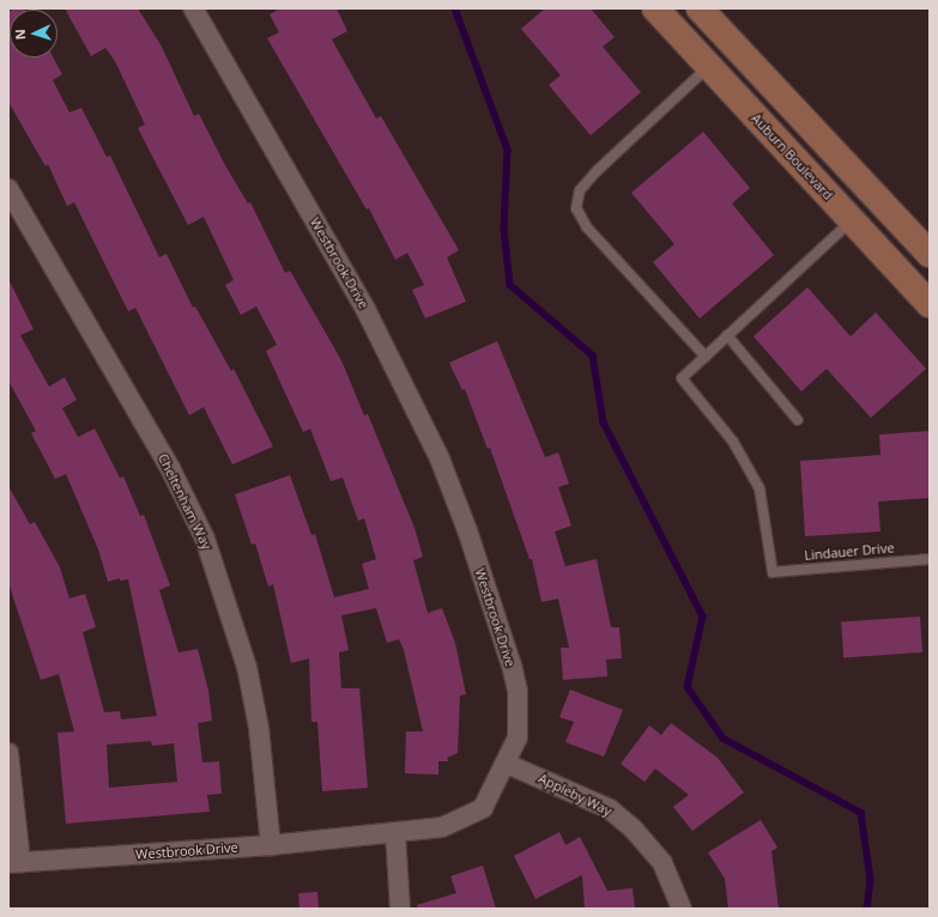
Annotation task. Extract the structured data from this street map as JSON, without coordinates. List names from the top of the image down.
{
  "streets": {
    "main road": ["Auburn Boulevard"],
    "street": ["Westbrook Drive", "Cheltenham Way", "Appleby Way"],
    "lane": ["Lindauer Drive"]
  },
  "crossings": [
    ["Westbrook Drive", "Cheltenham Way"],
    ["Westbrook Drive", "Appleby Way"]
  ],
  "north": "left"
}
